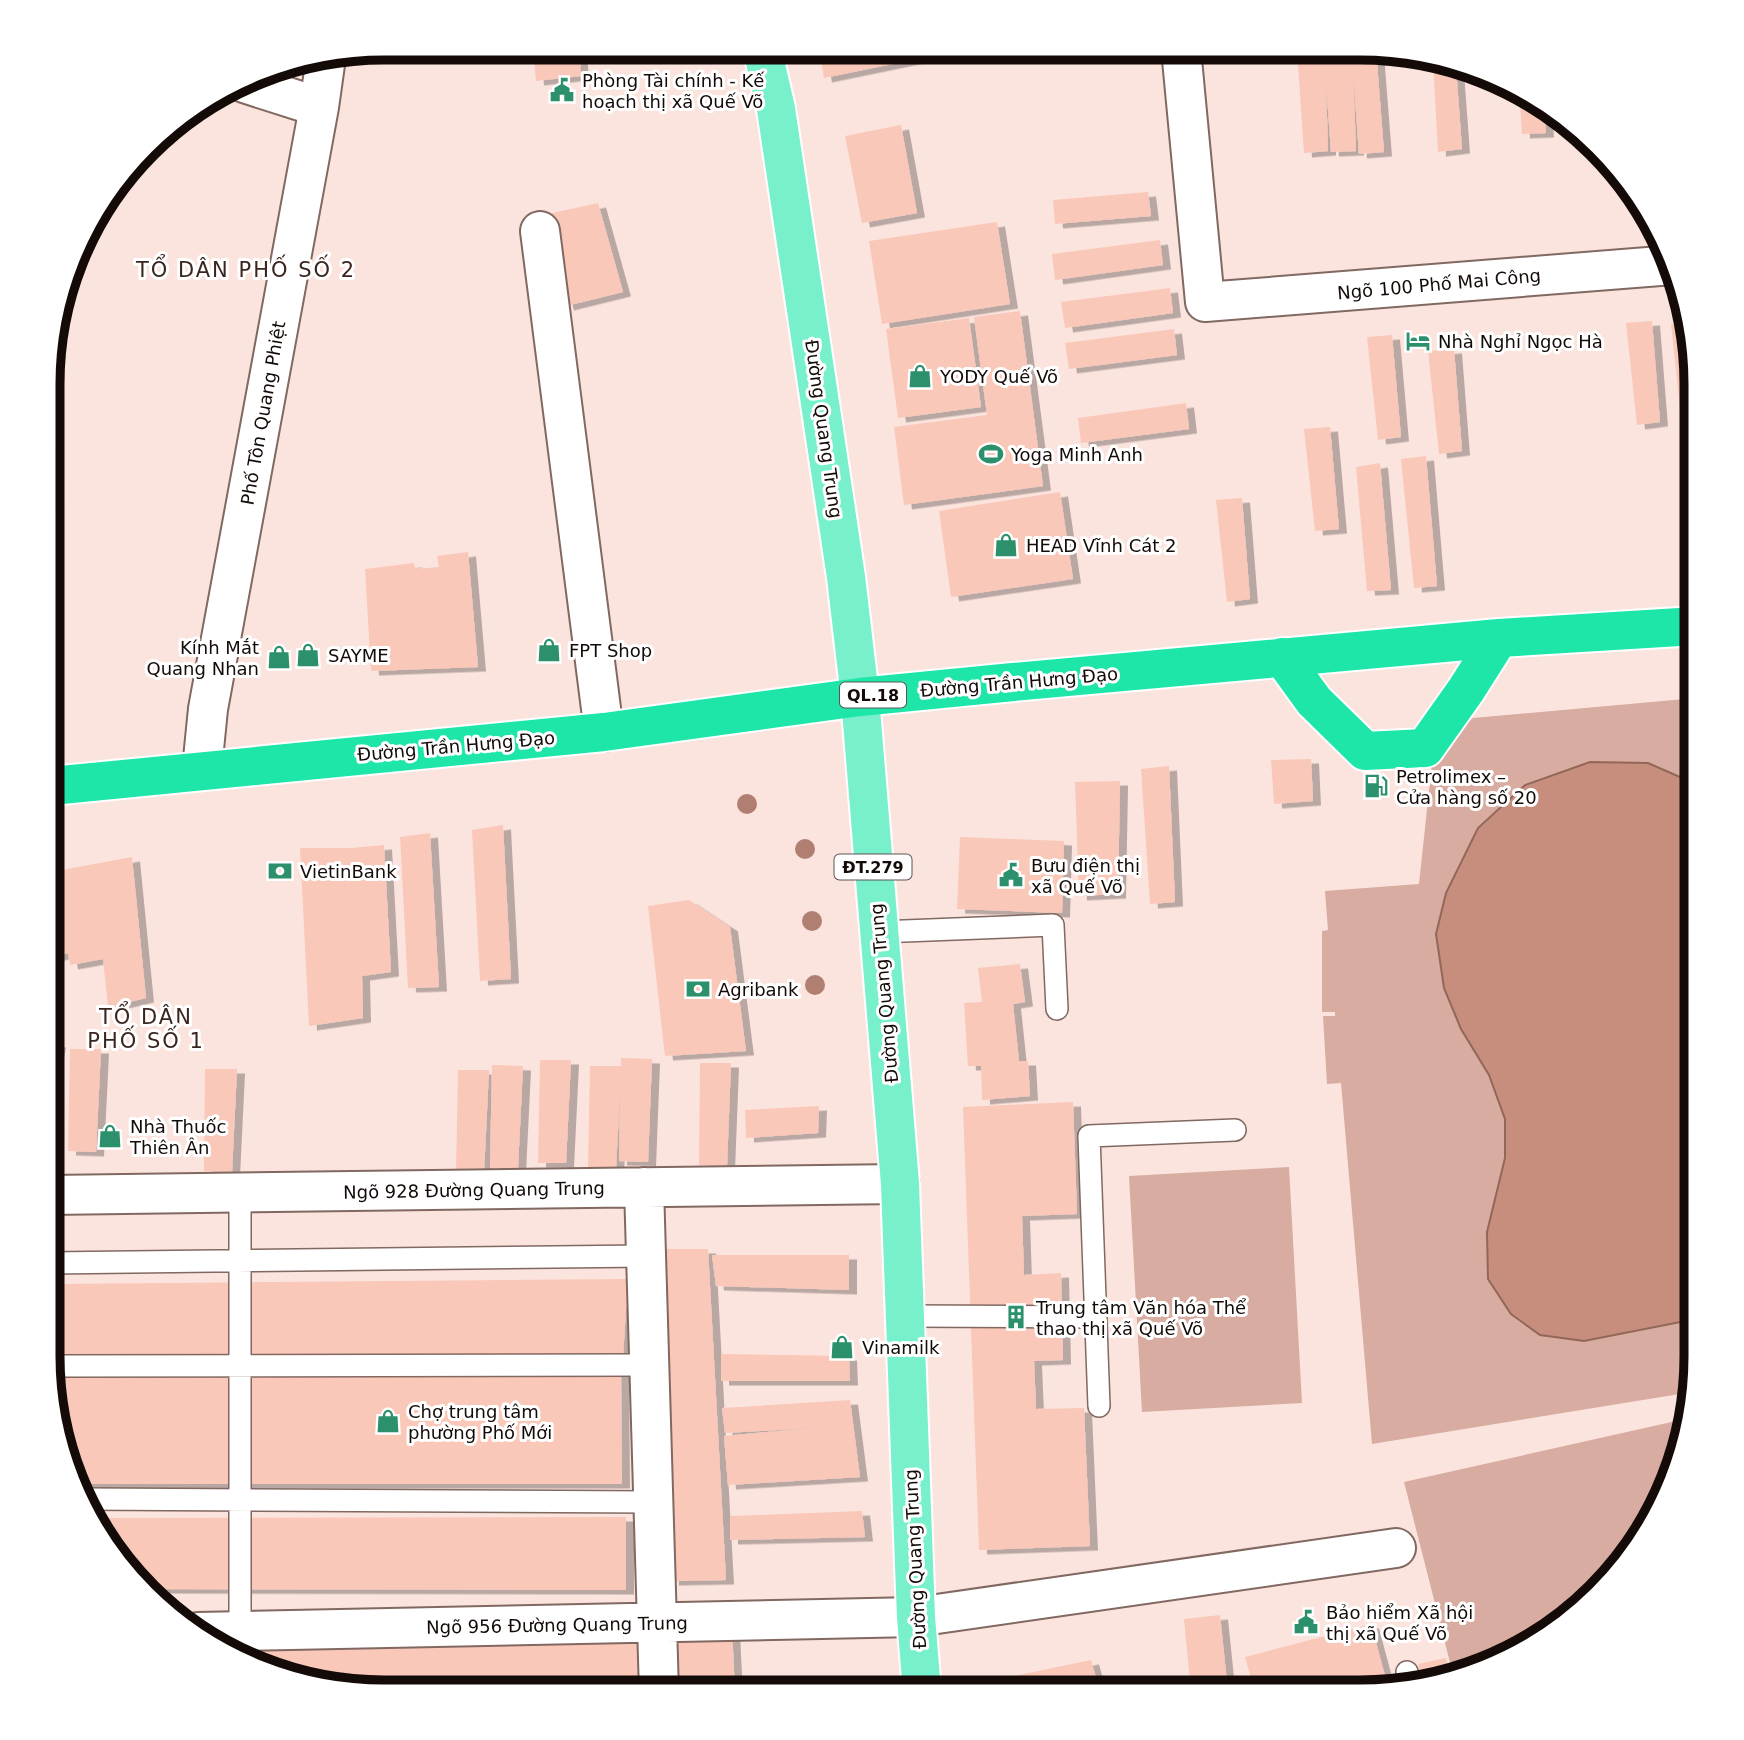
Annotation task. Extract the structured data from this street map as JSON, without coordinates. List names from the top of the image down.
{
  "streets": {
    "highway": ["Đường Trần Hưng Đạo", "QL.18"],
    "main road": ["Đường Quang Trung", "ĐT.279"],
    "street": [
      "Ngõ 100 Phố Mai Công",
      "Phố Tôn Quang Phiệt",
      "Ngõ 928 Đường Quang Trung",
      "Ngõ 956 Đường Quang Trung"
    ]
  },
  "crossings": [
    ["Phố Tôn Quang Phiệt", "Đường Trần Hưng Đạo"],
    ["Đường Quang Trung", "Đường Trần Hưng Đạo"],
    ["Đường Quang Trung", "Ngõ 928 Đường Quang Trung"],
    ["Đường Quang Trung", "Ngõ 956 Đường Quang Trung"]
  ],
  "districts": ["TỔ DÂN PHỐ SỐ 2", "TỔ DÂN PHỐ SỐ 1"],
  "places": {
    "public building": ["Phòng Tài chính - Kế hoạch thị xã Quế Võ", "Bưu điện thị xã Quế Võ", "Bảo hiểm Xã hội thị xã Quế Võ"],
    "hotel": ["Nhà Nghỉ Ngọc Hà"],
    "shop": [
      "YODY Quế Võ",
      "HEAD Vĩnh Cát 2",
      "FPT Shop",
      "SAYME",
      "Kính Mắt Quang Nhan",
      "Nhà Thuốc Thiên Ân",
      "Vinamilk",
      "Chợ trung tâm phường Phố Mới"
    ],
    "sports": ["Yoga Minh Anh"],
    "fuel station": ["Petrolimex – Cửa hàng số 20"],
    "bank": ["VietinBank", "Agribank"],
    "building": ["Trung tâm Văn hóa Thể thao thị xã Quế Võ"]
  }
}
